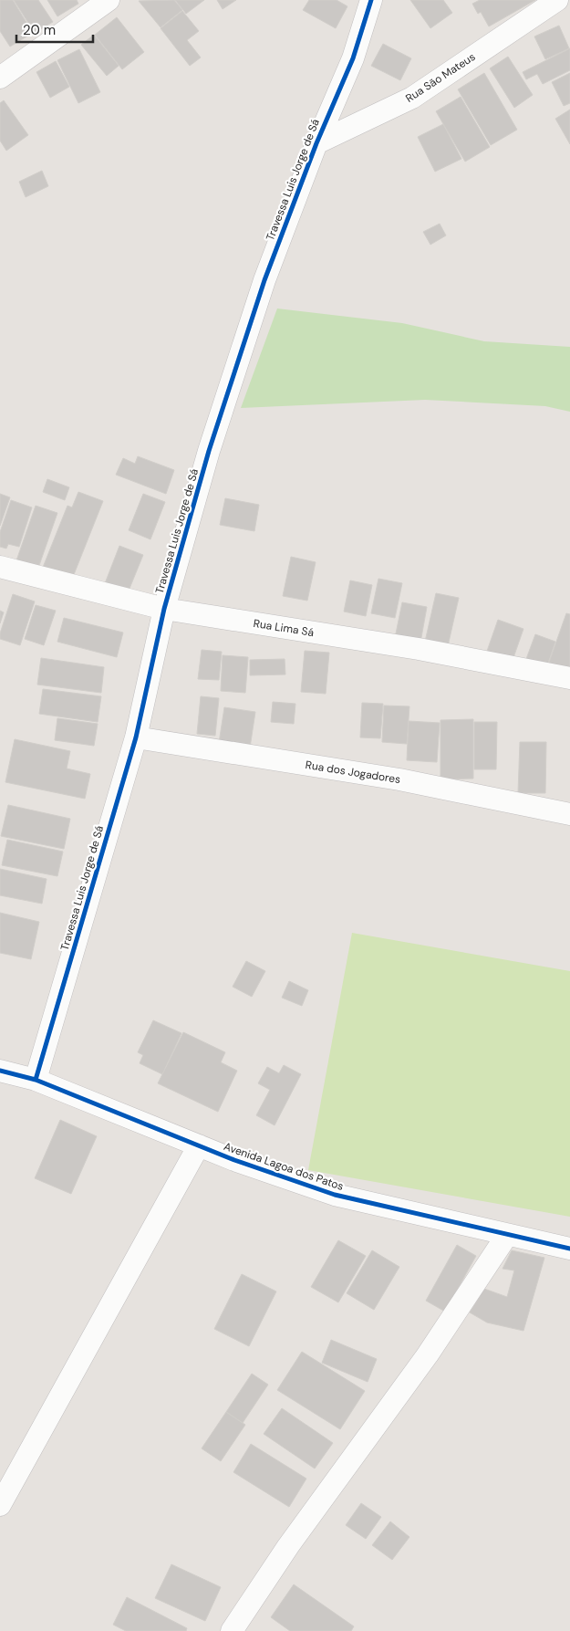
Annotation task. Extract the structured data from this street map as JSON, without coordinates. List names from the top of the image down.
{
  "streets": {
    "street": [
      "Rua São Mateus",
      "Travessa Luis Jorge de Sá",
      "Rua Lima Sá",
      "Rua dos Jogadores",
      "Avenida Lagoa dos Patos"
    ]
  },
  "crossings": [
    ["Rua São Mateus", "Travessa Luis Jorge de Sá"],
    ["Travessa Luis Jorge de Sá", "Rua Lima Sá"],
    ["Travessa Luis Jorge de Sá", "Rua dos Jogadores"],
    ["Travessa Luis Jorge de Sá", "Avenida Lagoa dos Patos"]
  ],
  "scale_bar": "20 m"
}
